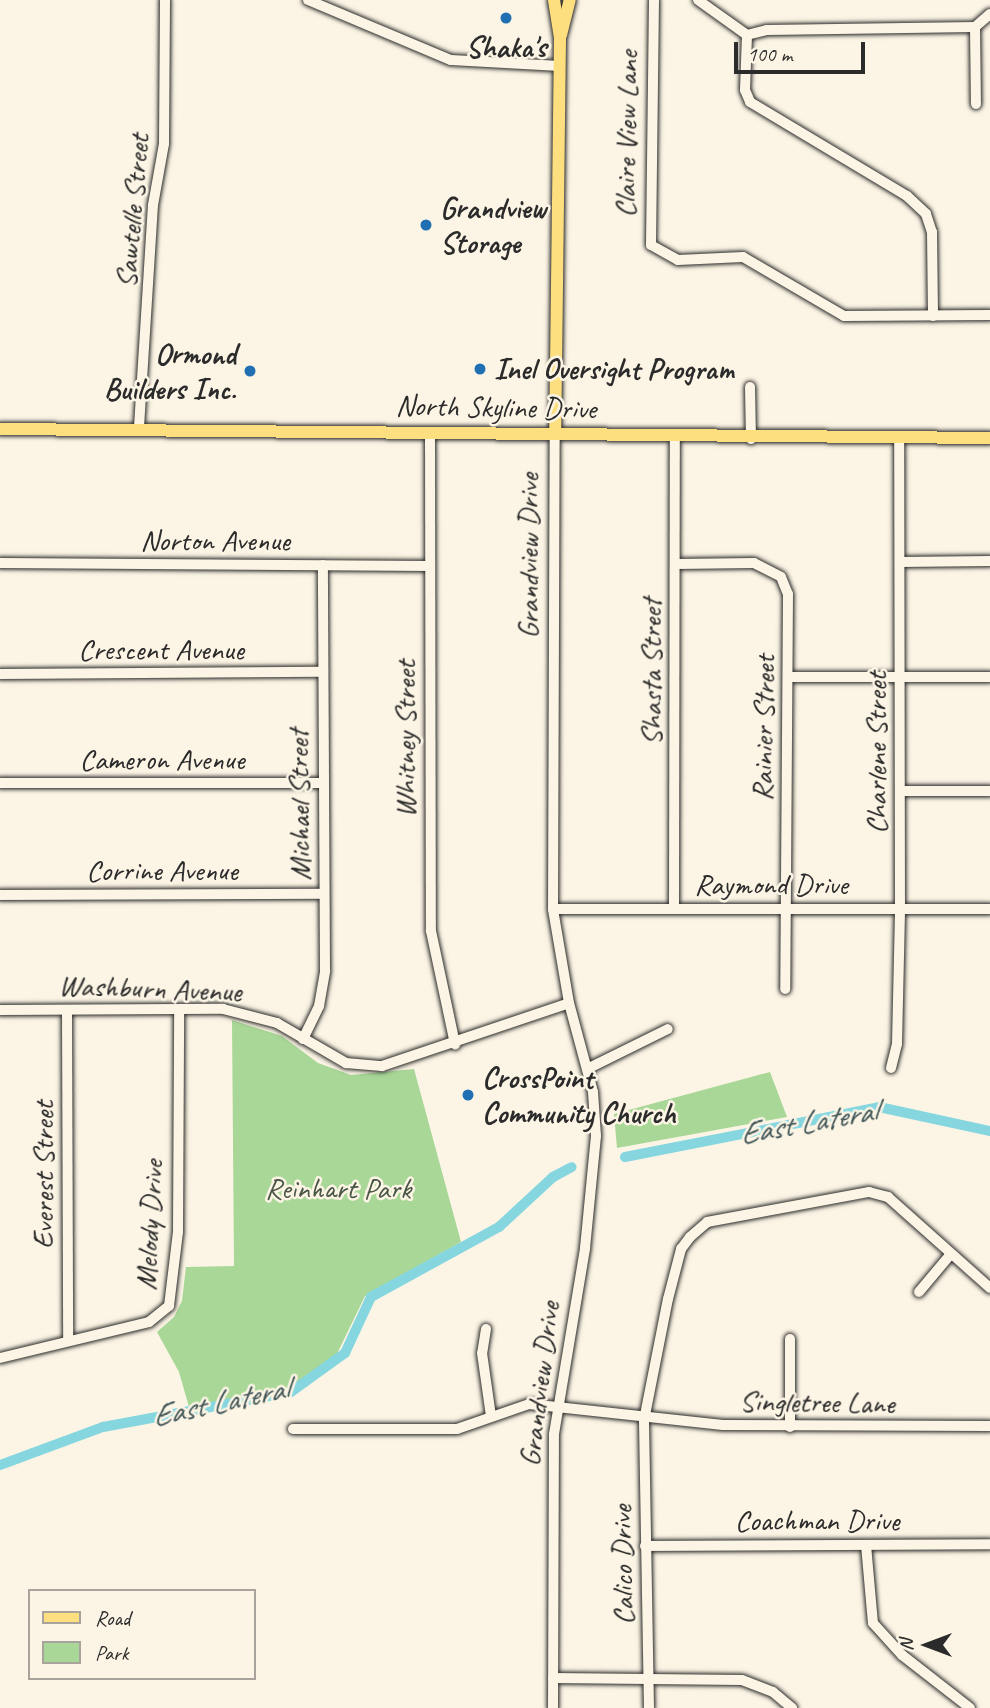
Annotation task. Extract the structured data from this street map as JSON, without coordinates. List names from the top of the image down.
{
  "streets": {
    "main road": ["North Skyline Drive", "Grandview Drive"],
    "street": [
      "Claire View Lane",
      "Sawtelle Street",
      "Norton Avenue",
      "Crescent Avenue",
      "Shasta Street",
      "Rainier Street",
      "Whitney Street",
      "Charlene Street",
      "Cameron Avenue",
      "Michael Street",
      "Corrine Avenue",
      "Raymond Drive",
      "Washburn Avenue",
      "Everest Street",
      "Melody Drive",
      "Singletree Lane",
      "Coachman Drive",
      "Calico Drive"
    ]
  },
  "crossings": [
    ["Sawtelle Street", "North Skyline Drive"],
    ["North Skyline Drive", "Grandview Drive"],
    ["North Skyline Drive", "Shasta Street"],
    ["North Skyline Drive", "Whitney Street"],
    ["North Skyline Drive", "Charlene Street"],
    ["Norton Avenue", "Whitney Street"],
    ["Norton Avenue", "Michael Street"],
    ["Grandview Drive", "Raymond Drive"],
    ["Grandview Drive", "Washburn Avenue"],
    ["Grandview Drive", "Singletree Lane"],
    ["Crescent Avenue", "Michael Street"],
    ["Shasta Street", "Rainier Street"],
    ["Shasta Street", "Raymond Drive"],
    ["Rainier Street", "Raymond Drive"],
    ["Whitney Street", "Washburn Avenue"],
    ["Charlene Street", "Raymond Drive"],
    ["Cameron Avenue", "Michael Street"],
    ["Michael Street", "Corrine Avenue"],
    ["Michael Street", "Washburn Avenue"],
    ["Washburn Avenue", "Everest Street"],
    ["Washburn Avenue", "Melody Drive"],
    ["Everest Street", "Melody Drive"],
    ["Singletree Lane", "Calico Drive"],
    ["Coachman Drive", "Calico Drive"]
  ],
  "water": ["East Lateral"],
  "parks": ["Reinhart Park"],
  "places": [
    "Shaka's",
    "Grandview Storage",
    "Inel Oversight Program",
    "Ormond Builders Inc.",
    "CrossPoint Community Church"
  ],
  "legend": ["Road", "Park"],
  "scale_bar": "100 m",
  "north": "left"
}
